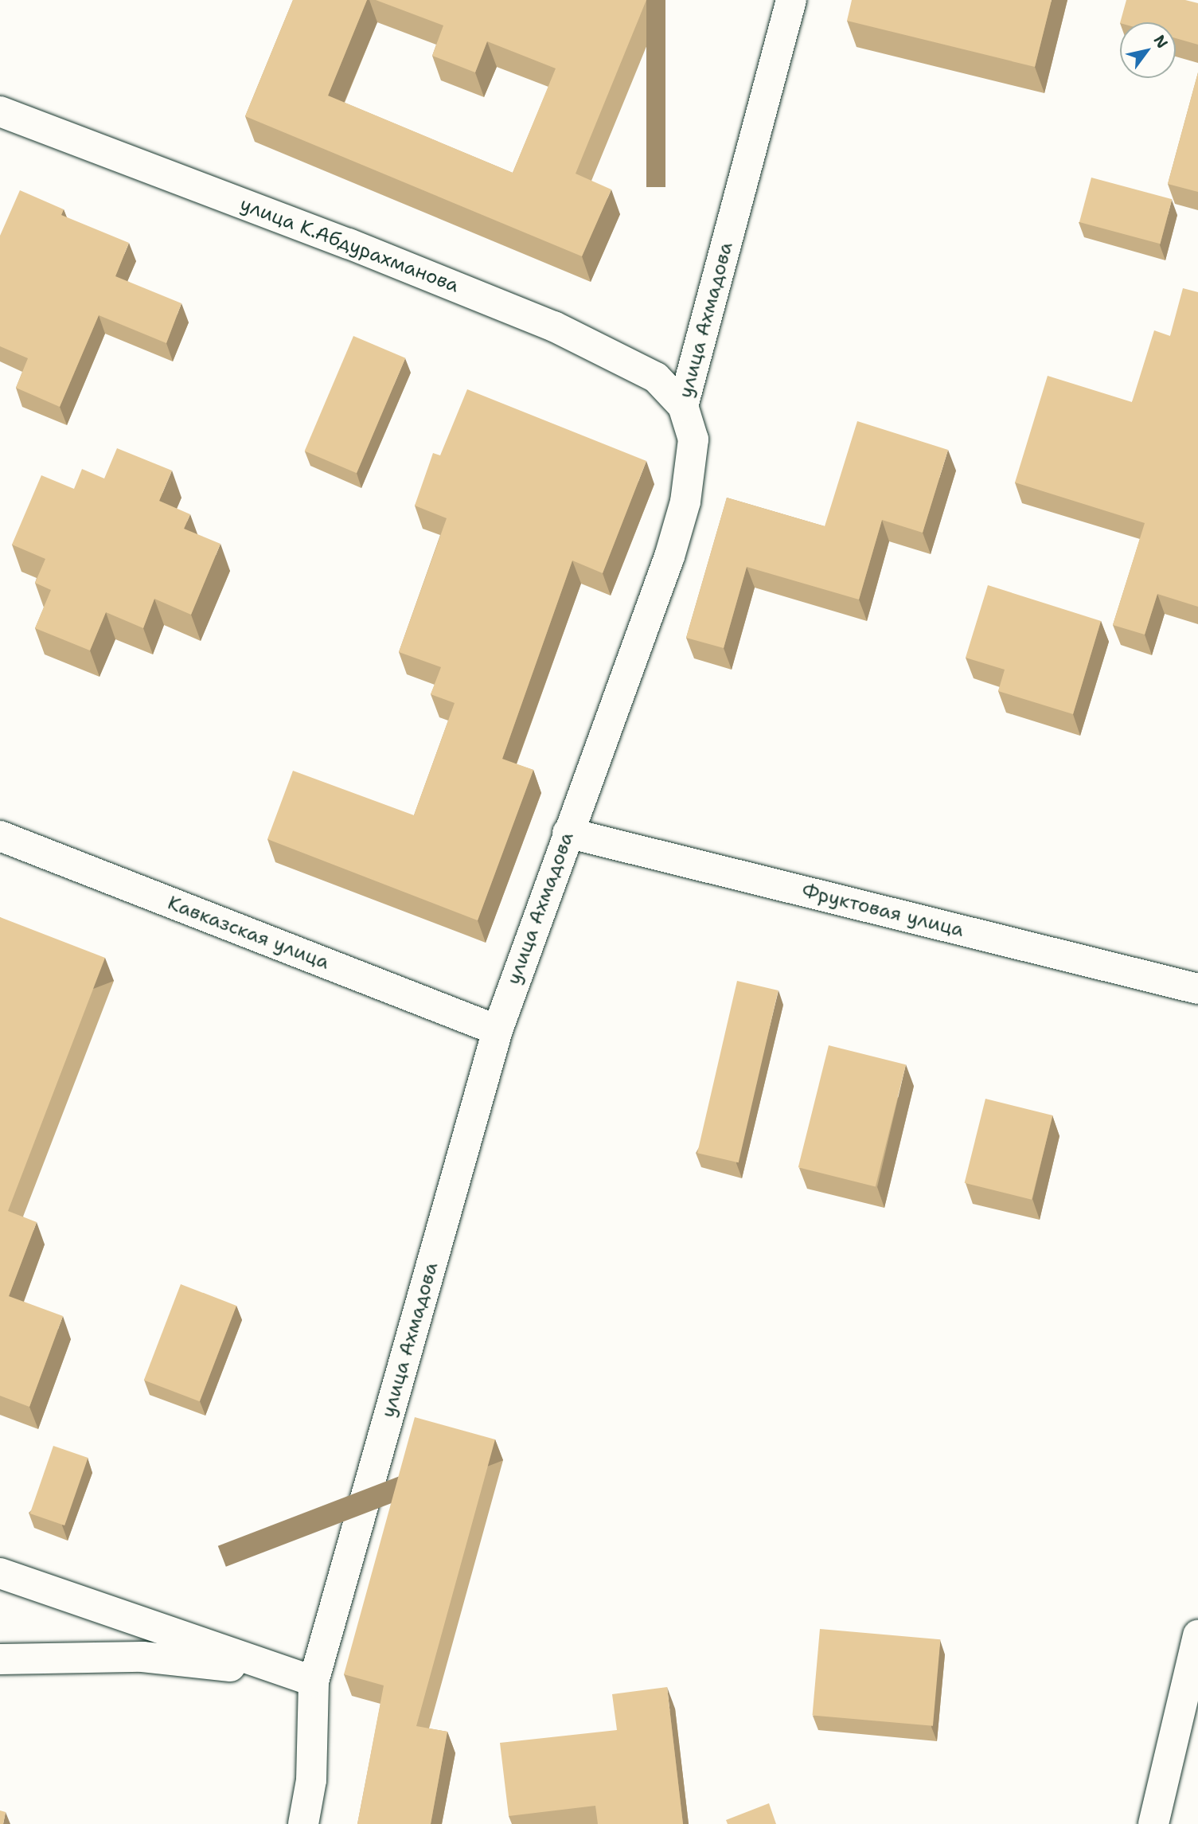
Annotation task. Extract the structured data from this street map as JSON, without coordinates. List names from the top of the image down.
{
  "streets": {
    "street": [
      "улица К.Абдурахманова",
      "улица Ахмадова",
      "Фруктовая улица",
      "Кавказская улица"
    ]
  },
  "crossings": [
    ["улица К.Абдурахманова", "улица Ахмадова"],
    ["улица Ахмадова", "Фруктовая улица"],
    ["улица Ахмадова", "Кавказская улица"]
  ],
  "north": "top right"
}
